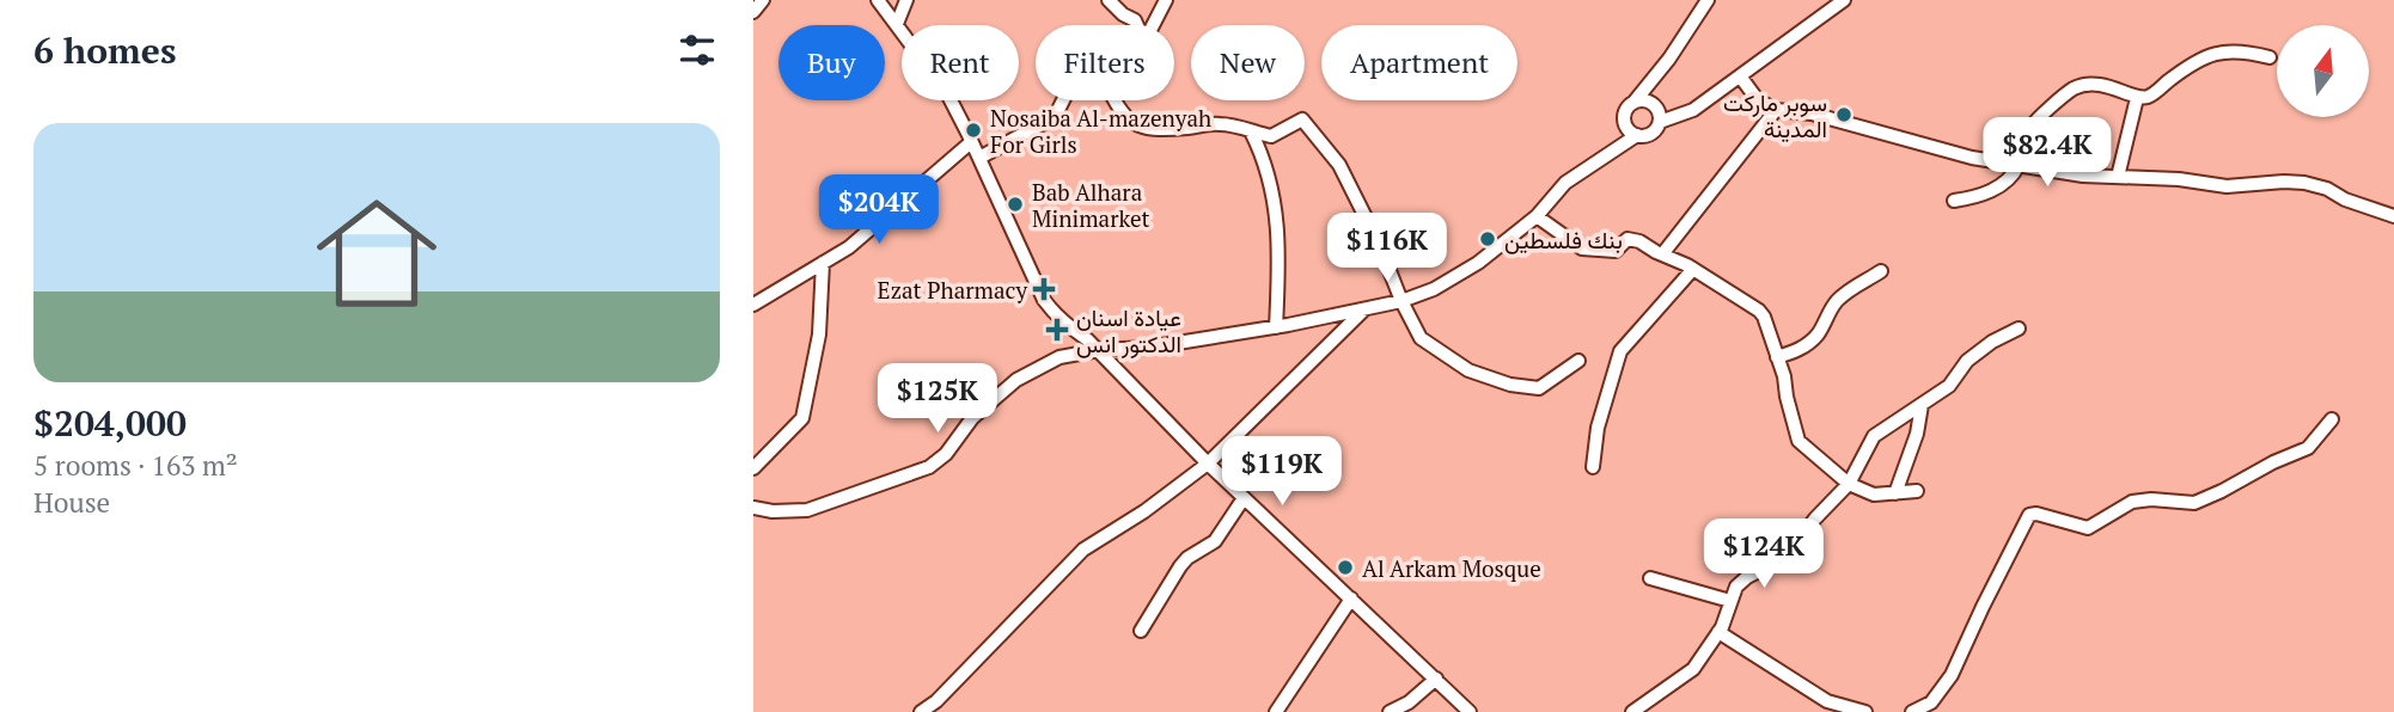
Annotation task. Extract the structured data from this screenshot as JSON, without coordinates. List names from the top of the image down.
{
  "places": {
    "other": [
      "سوبر ماركت المدينة",
      "Nosaiba Al-mazenyah For Girls",
      "Bab Alhara Minimarket",
      "بنك فلسطين",
      "Al Arkam Mosque"
    ],
    "health": ["Ezat Pharmacy", "عيادة اسنان الدكتور انس"]
  },
  "north": "top",
  "page": {
    "heading": "6 homes",
    "chip": [
      "Buy",
      "Rent",
      "Filters",
      "New",
      "Apartment"
    ],
    "list": [
      {
        "name": "$204,000",
        "note": "5 rooms · 163 m² · House"
      }
    ],
    "price": [
      "$82.4K",
      "$204K",
      "$116K",
      "$125K",
      "$119K",
      "$124K"
    ]
  }
}
